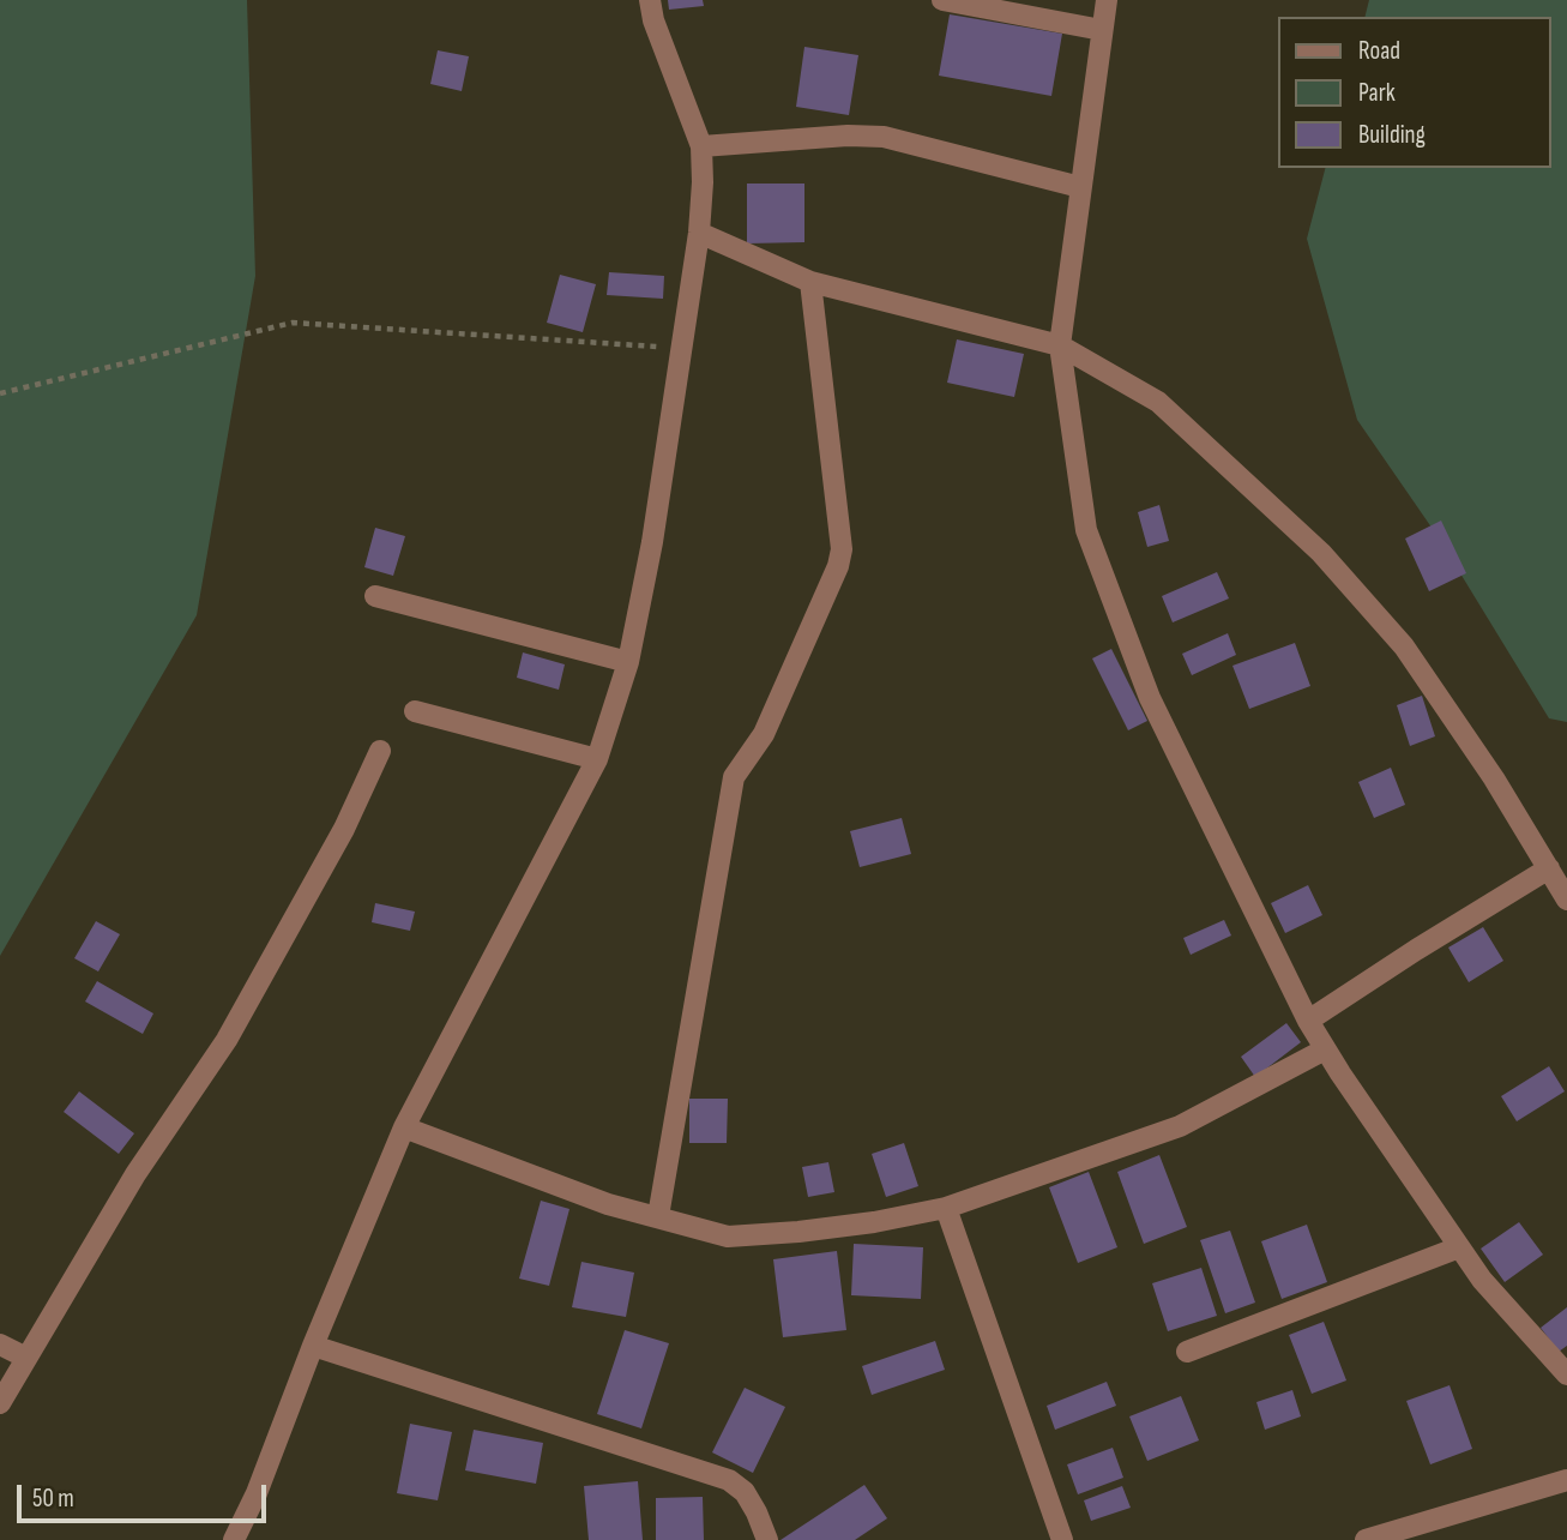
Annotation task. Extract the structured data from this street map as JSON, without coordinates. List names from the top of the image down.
{
  "legend": ["Road", "Park", "Building"],
  "scale_bar": "50 m"
}
